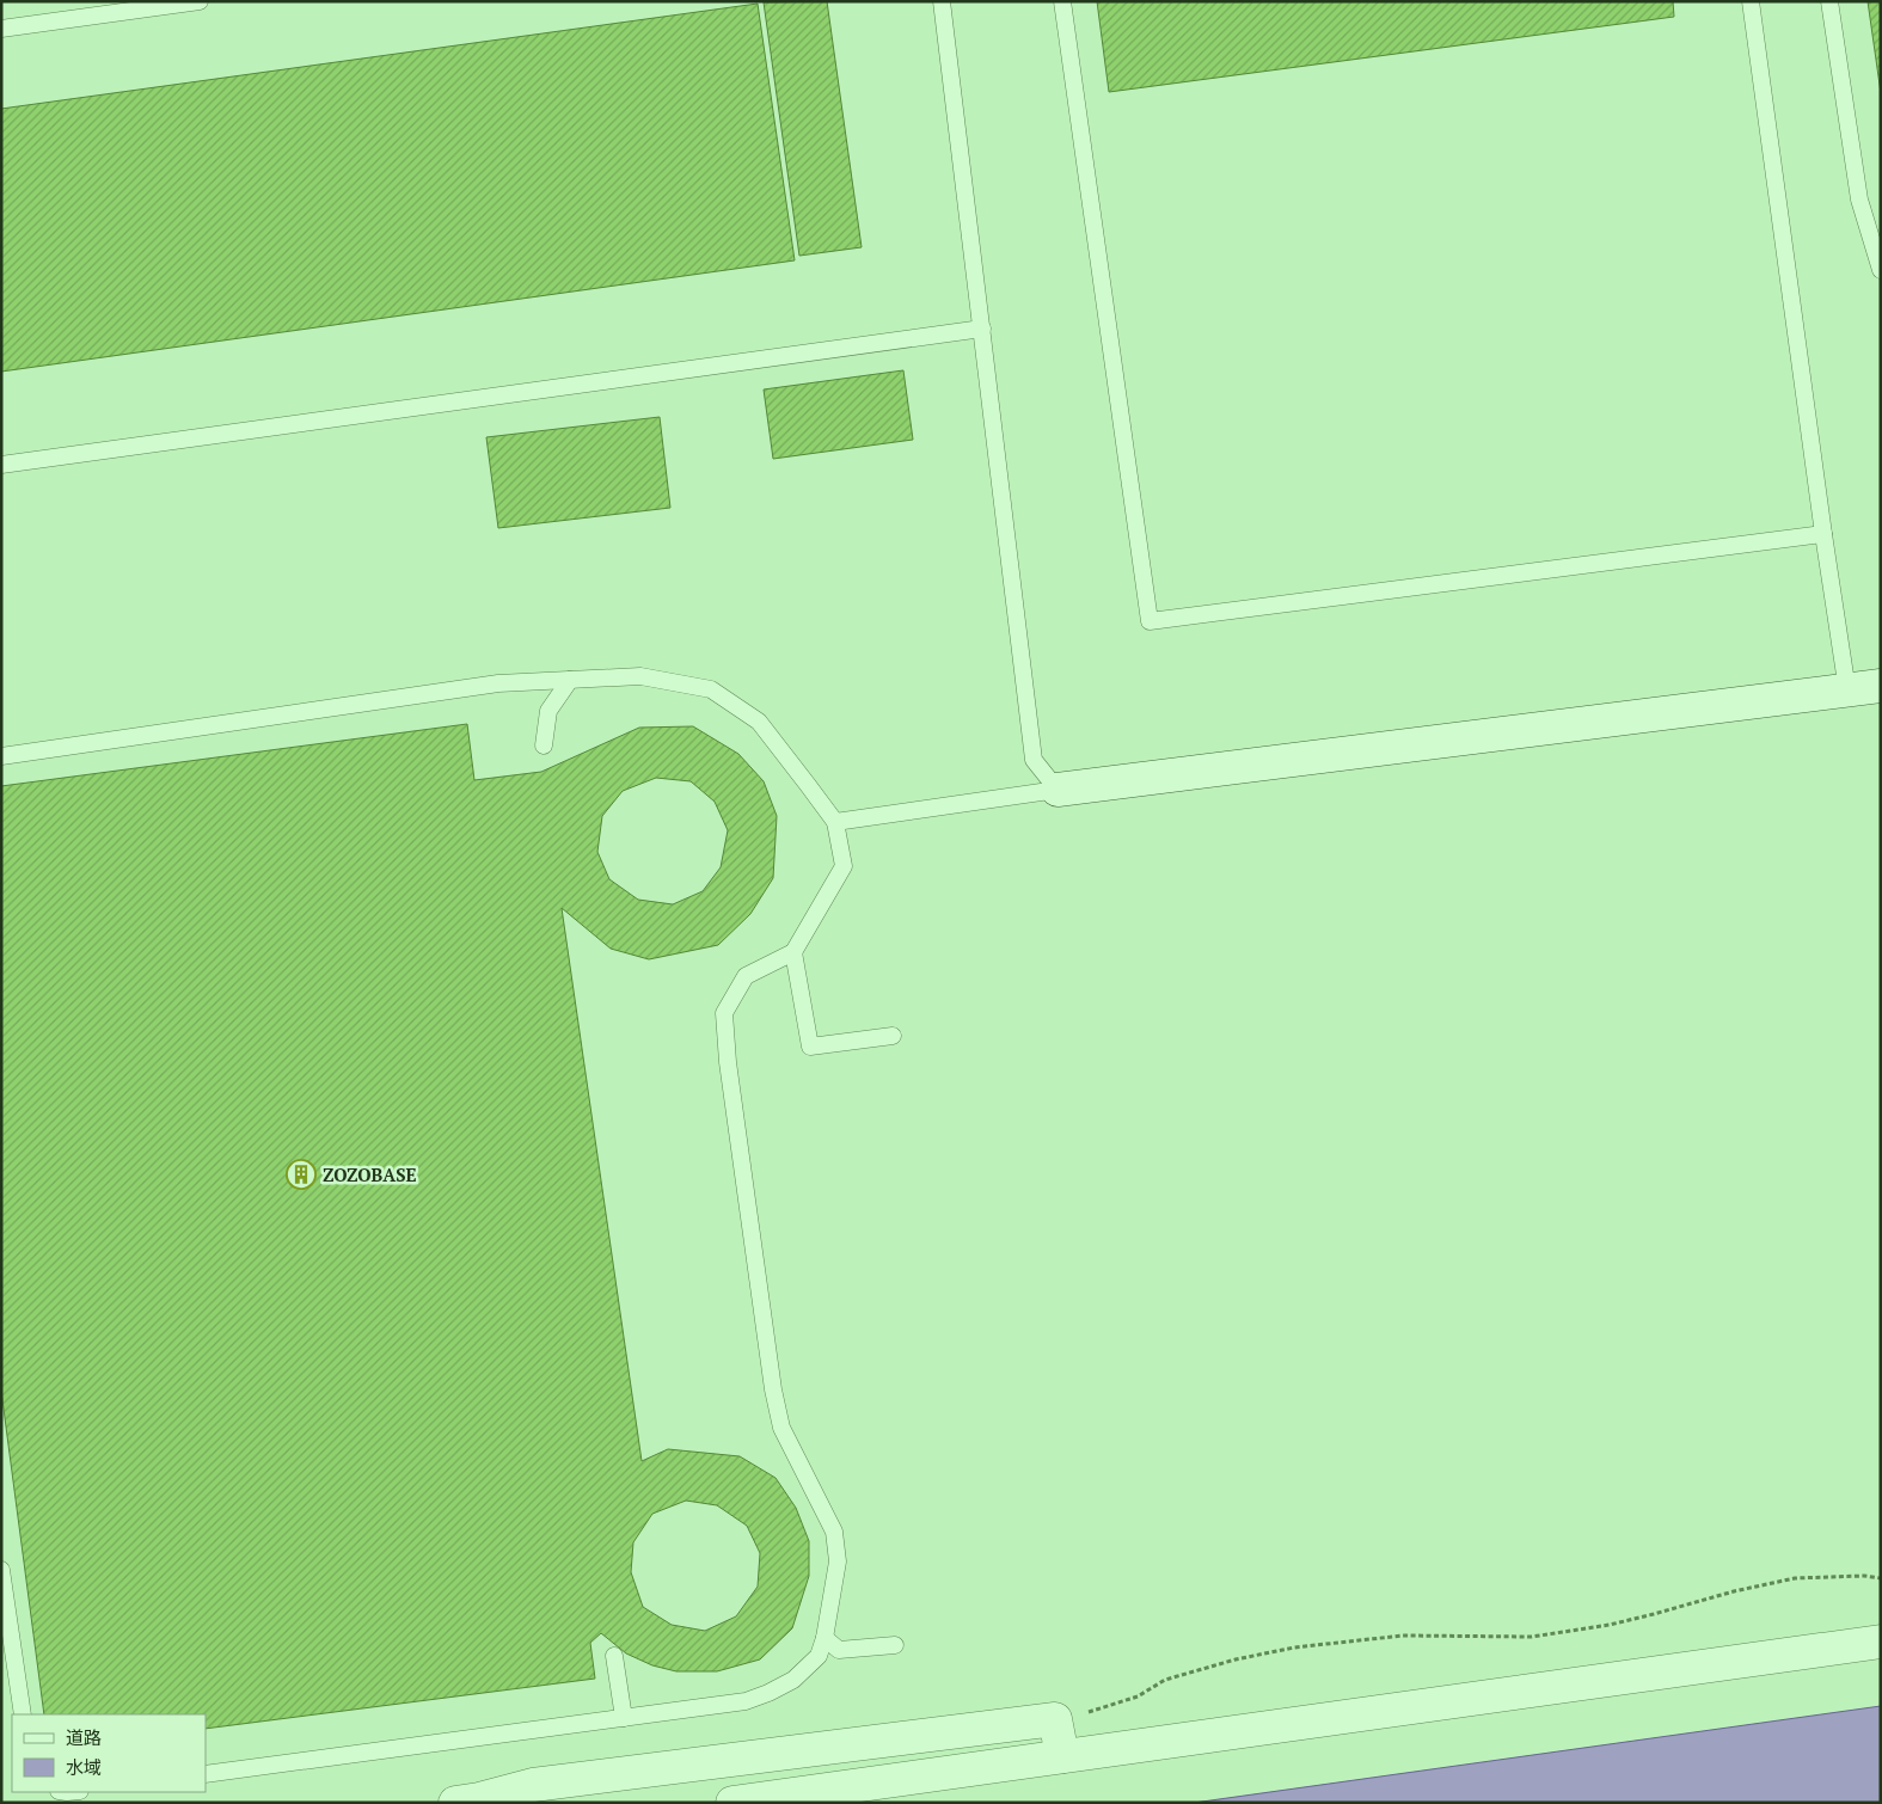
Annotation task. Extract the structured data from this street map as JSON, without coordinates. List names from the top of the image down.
{
  "places": {
    "building": ["ZOZOBASE"]
  },
  "legend": ["道路", "水域"]
}
